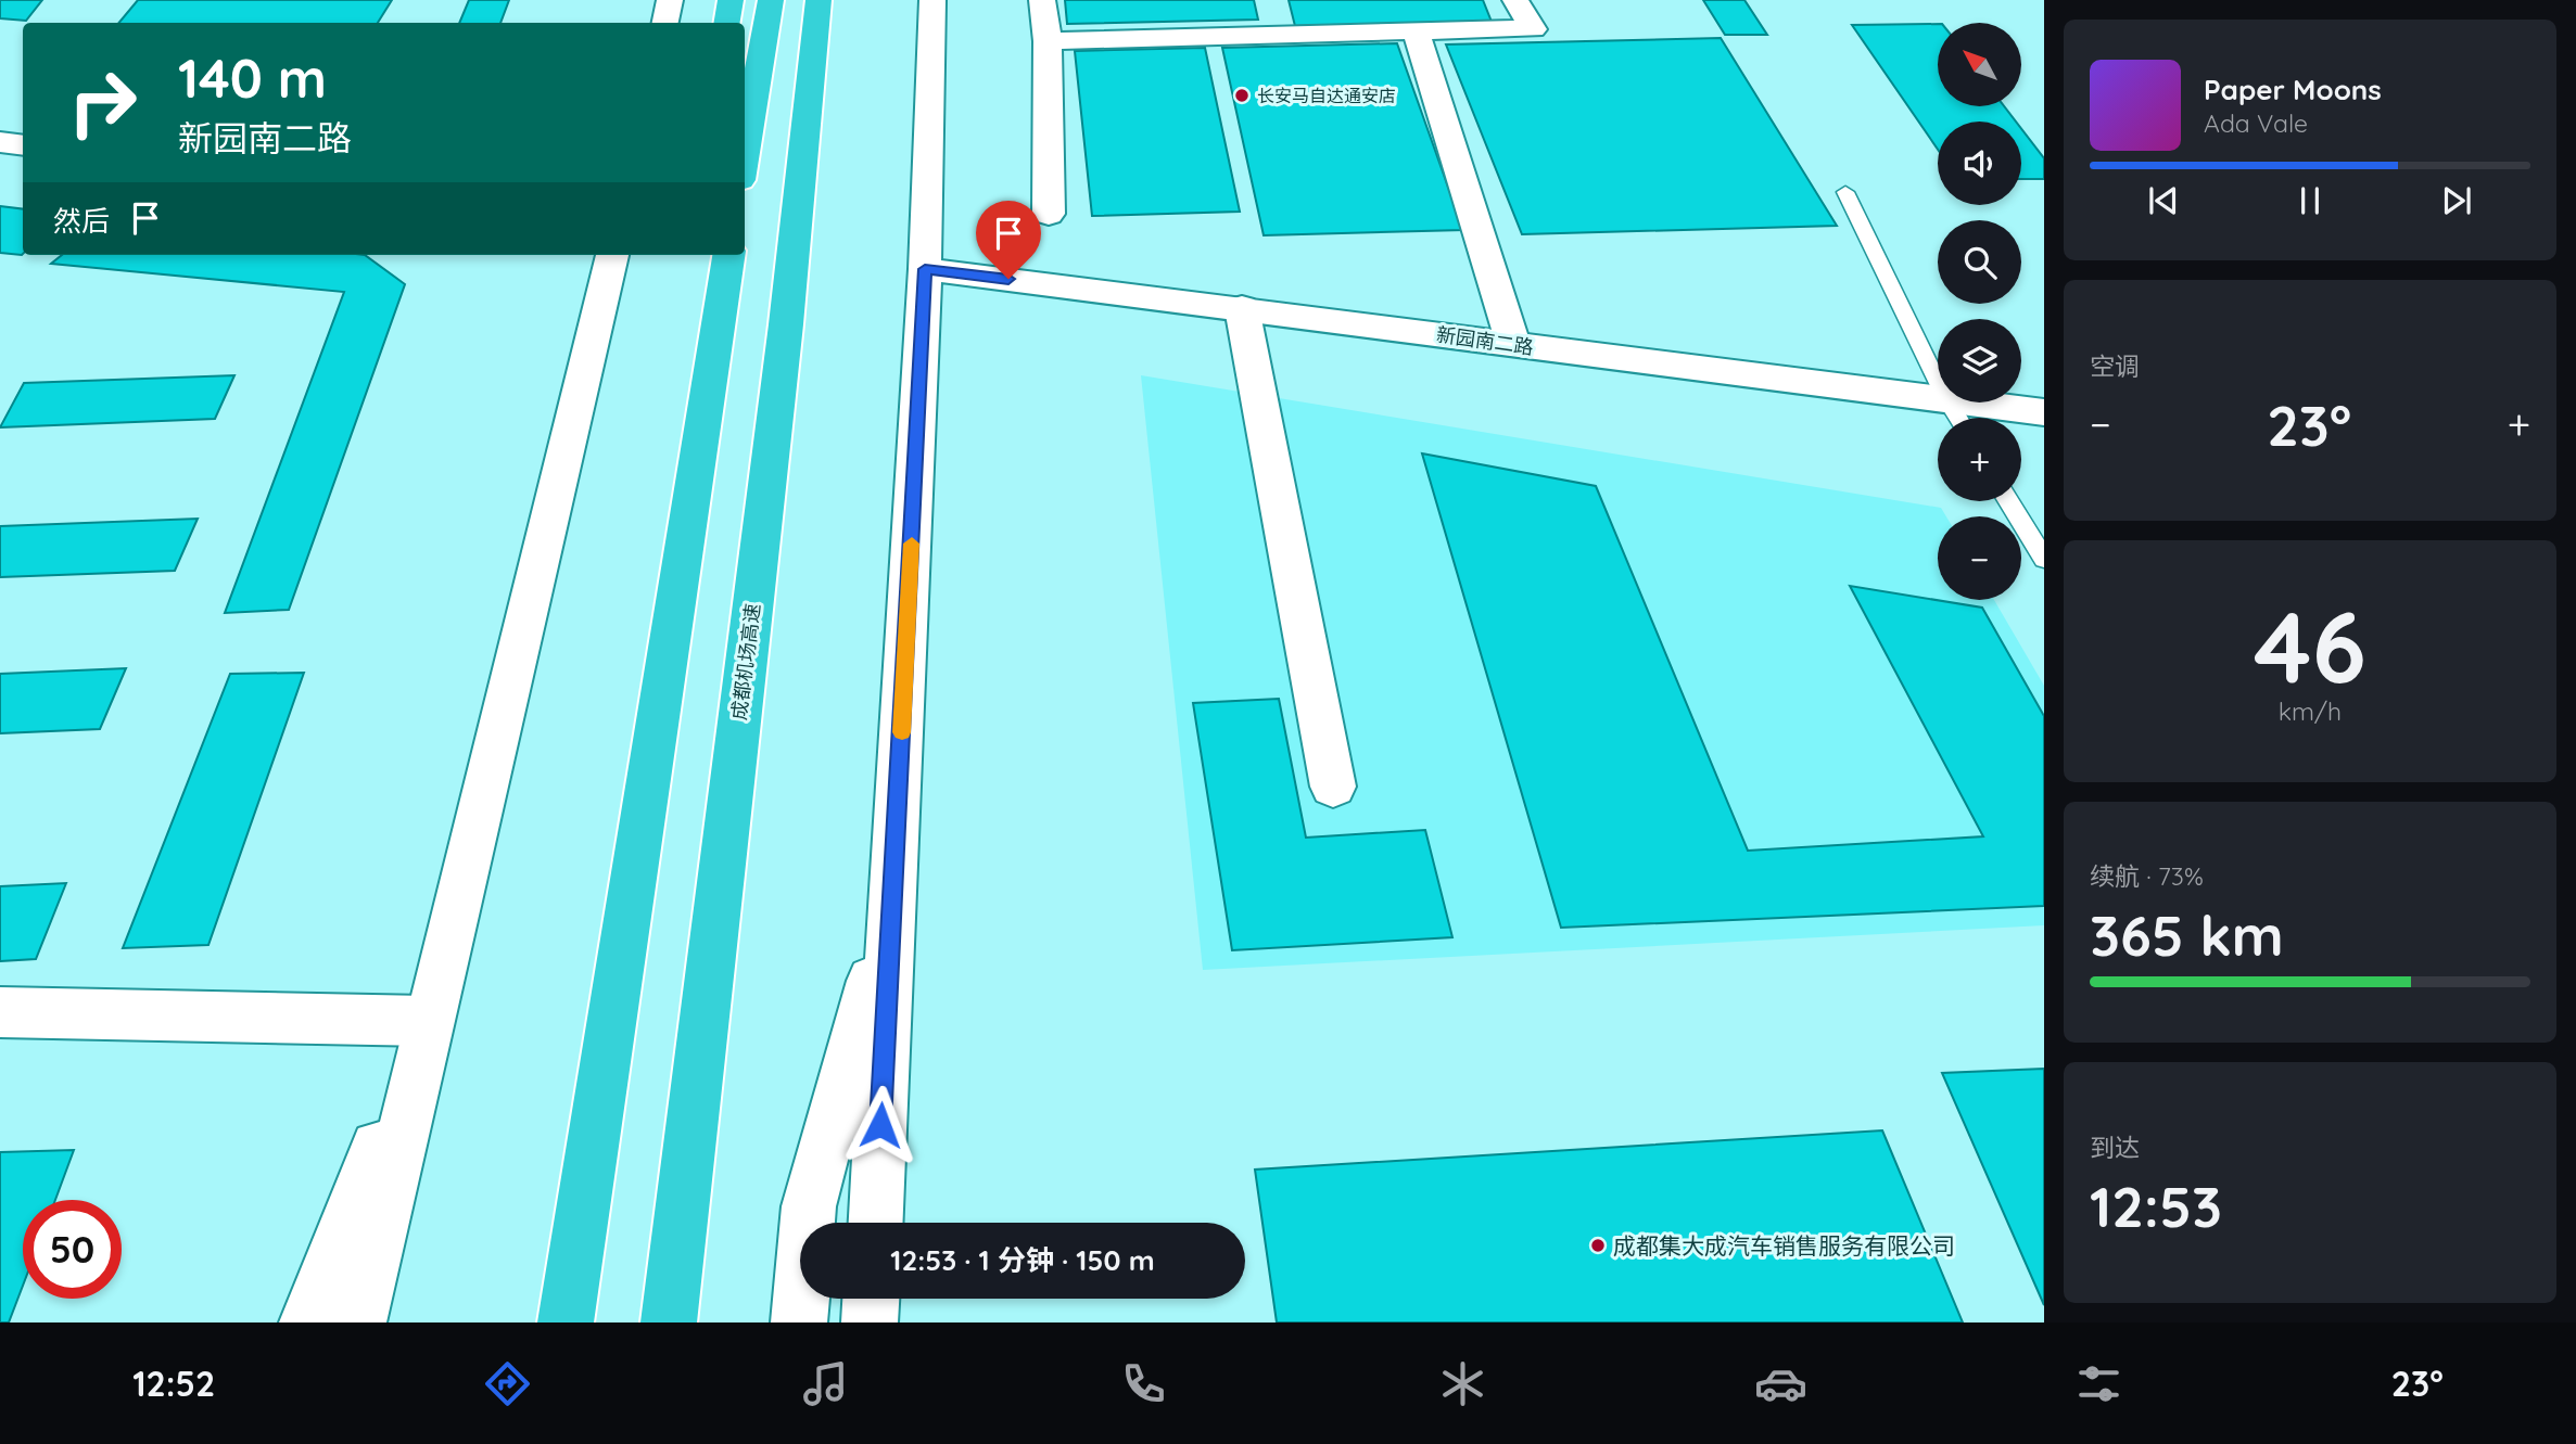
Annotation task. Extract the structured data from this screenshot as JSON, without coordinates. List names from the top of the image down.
{
  "streets": {
    "highway": ["成都机场高速"],
    "street": ["新园南二路"]
  },
  "places": ["长安马自达通安店", "成都集大成汽车销售服务有限公司"],
  "north": "top left",
  "page": {
    "map_buttons": ["+", "−"],
    "turn": ["140 m", "新园南二路"],
    "song": ["Paper Moons", "Ada Vale"],
    "then": "然后",
    "tile": [
      "空调",
      ["46", "km/h"],
      ["续航 · 73%", "365 km"],
      ["到达", "12:53"]
    ],
    "heat": ["−", "23°", "+"],
    "limit": "50",
    "trip": "12:53 · 1 分钟 · 150 m",
    "tabs": ["12:52", "23°"]
  }
}
